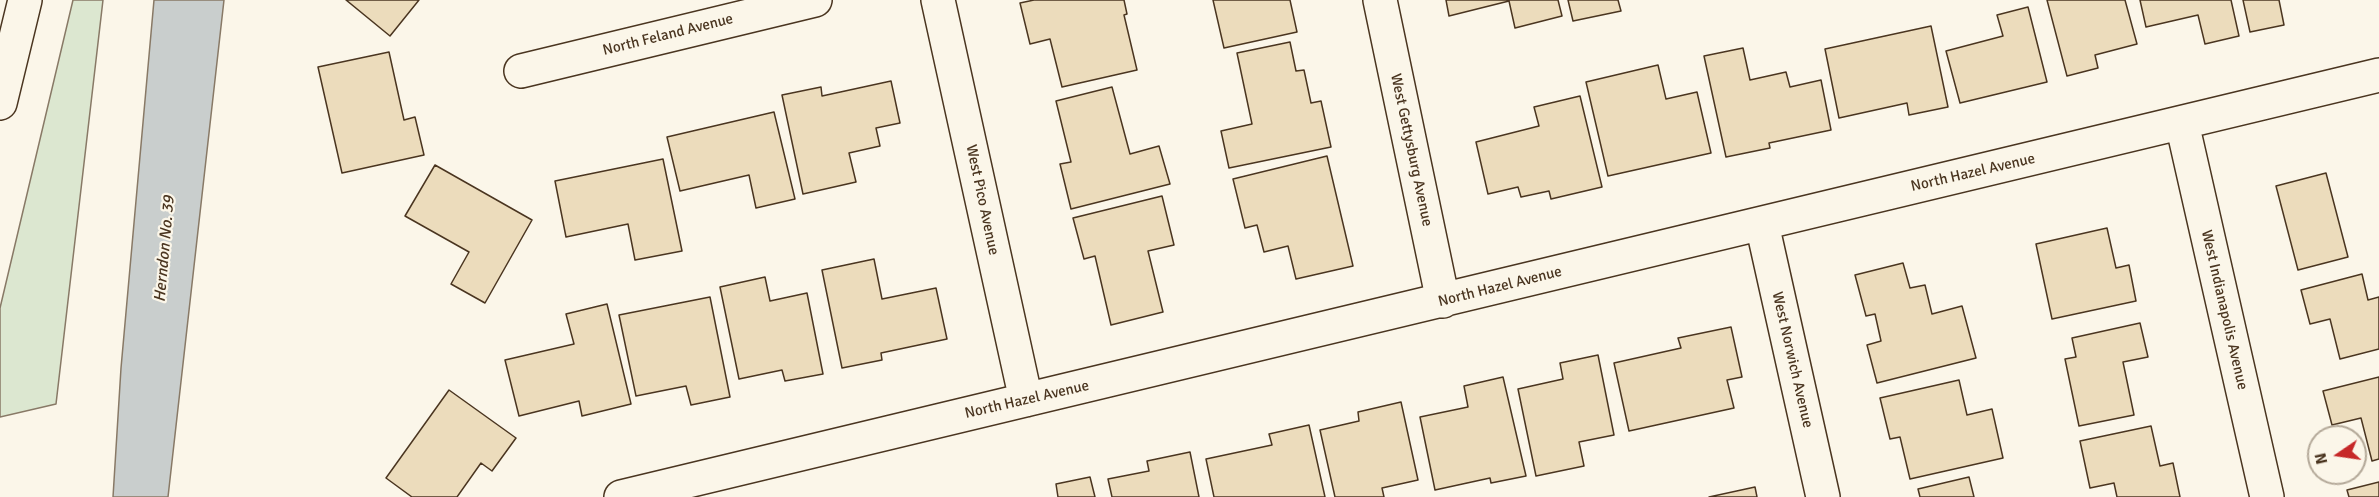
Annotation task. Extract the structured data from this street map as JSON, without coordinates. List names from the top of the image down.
{
  "streets": {
    "street": [
      "North Feland Avenue",
      "West Gettysburg Avenue",
      "North Hazel Avenue",
      "West Pico Avenue",
      "West Indianapolis Avenue",
      "West Norwich Avenue"
    ]
  },
  "crossings": [
    ["West Gettysburg Avenue", "North Hazel Avenue"],
    ["North Hazel Avenue", "West Pico Avenue"],
    ["North Hazel Avenue", "West Indianapolis Avenue"],
    ["North Hazel Avenue", "West Norwich Avenue"]
  ],
  "water": ["Herndon No. 39"],
  "north": "left"
}
